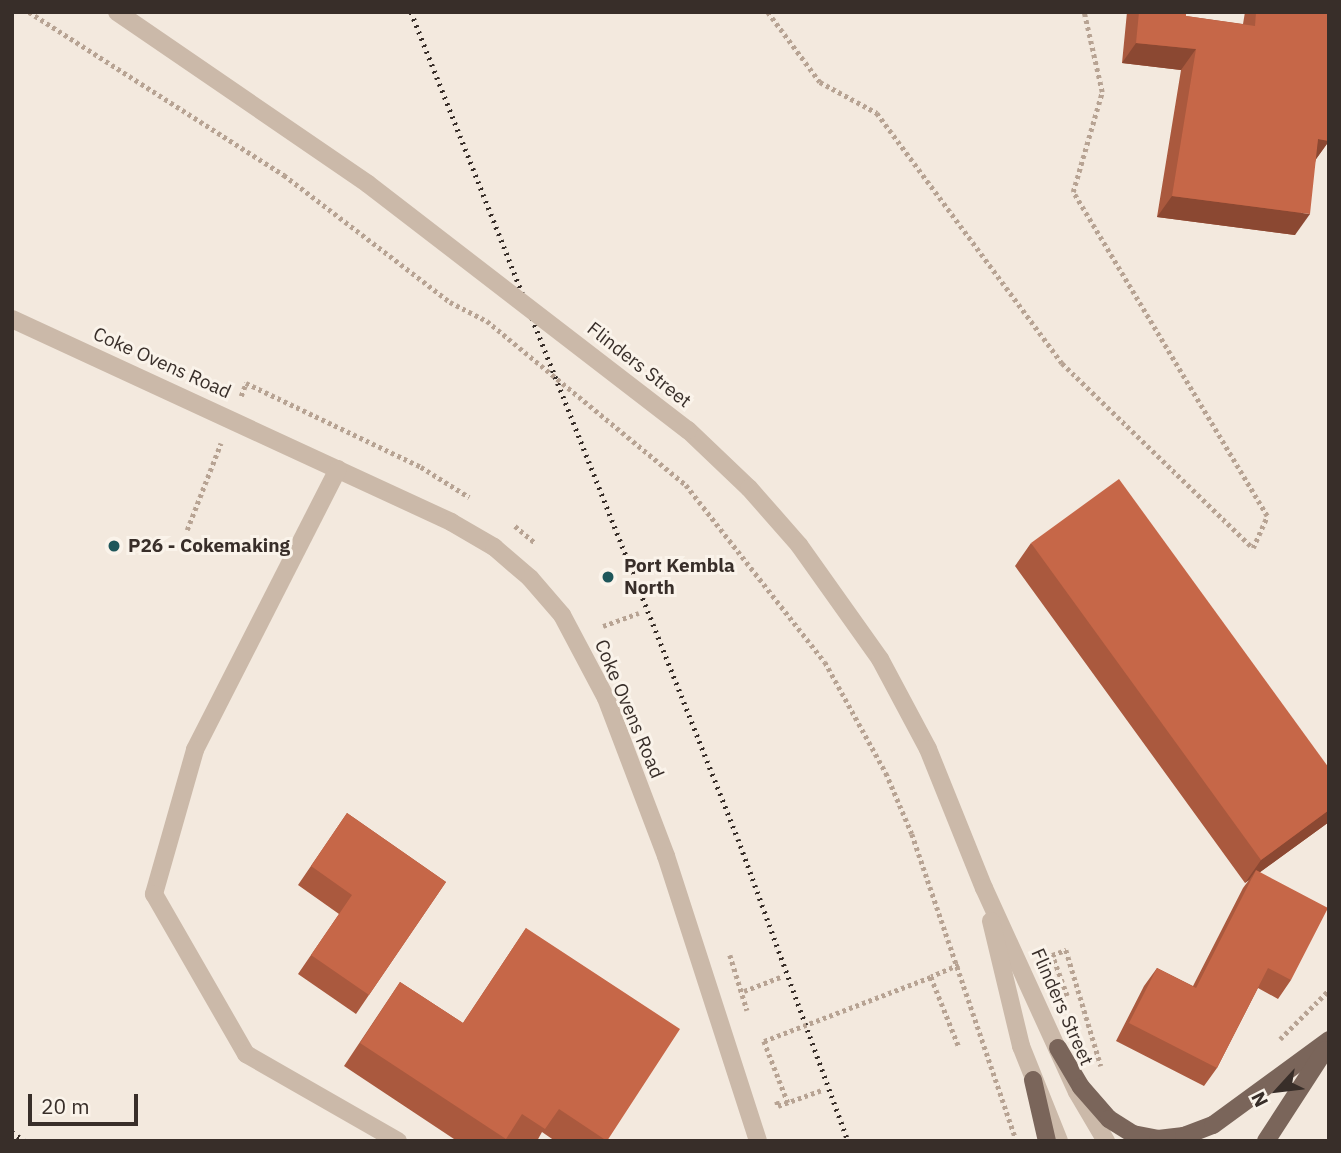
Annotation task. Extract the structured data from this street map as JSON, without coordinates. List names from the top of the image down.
{
  "streets": {
    "street": ["Coke Ovens Road", "Flinders Street"]
  },
  "places": ["P26 - Cokemaking", "Port Kembla North"],
  "scale_bar": "20 m",
  "north": "bottom left"
}
